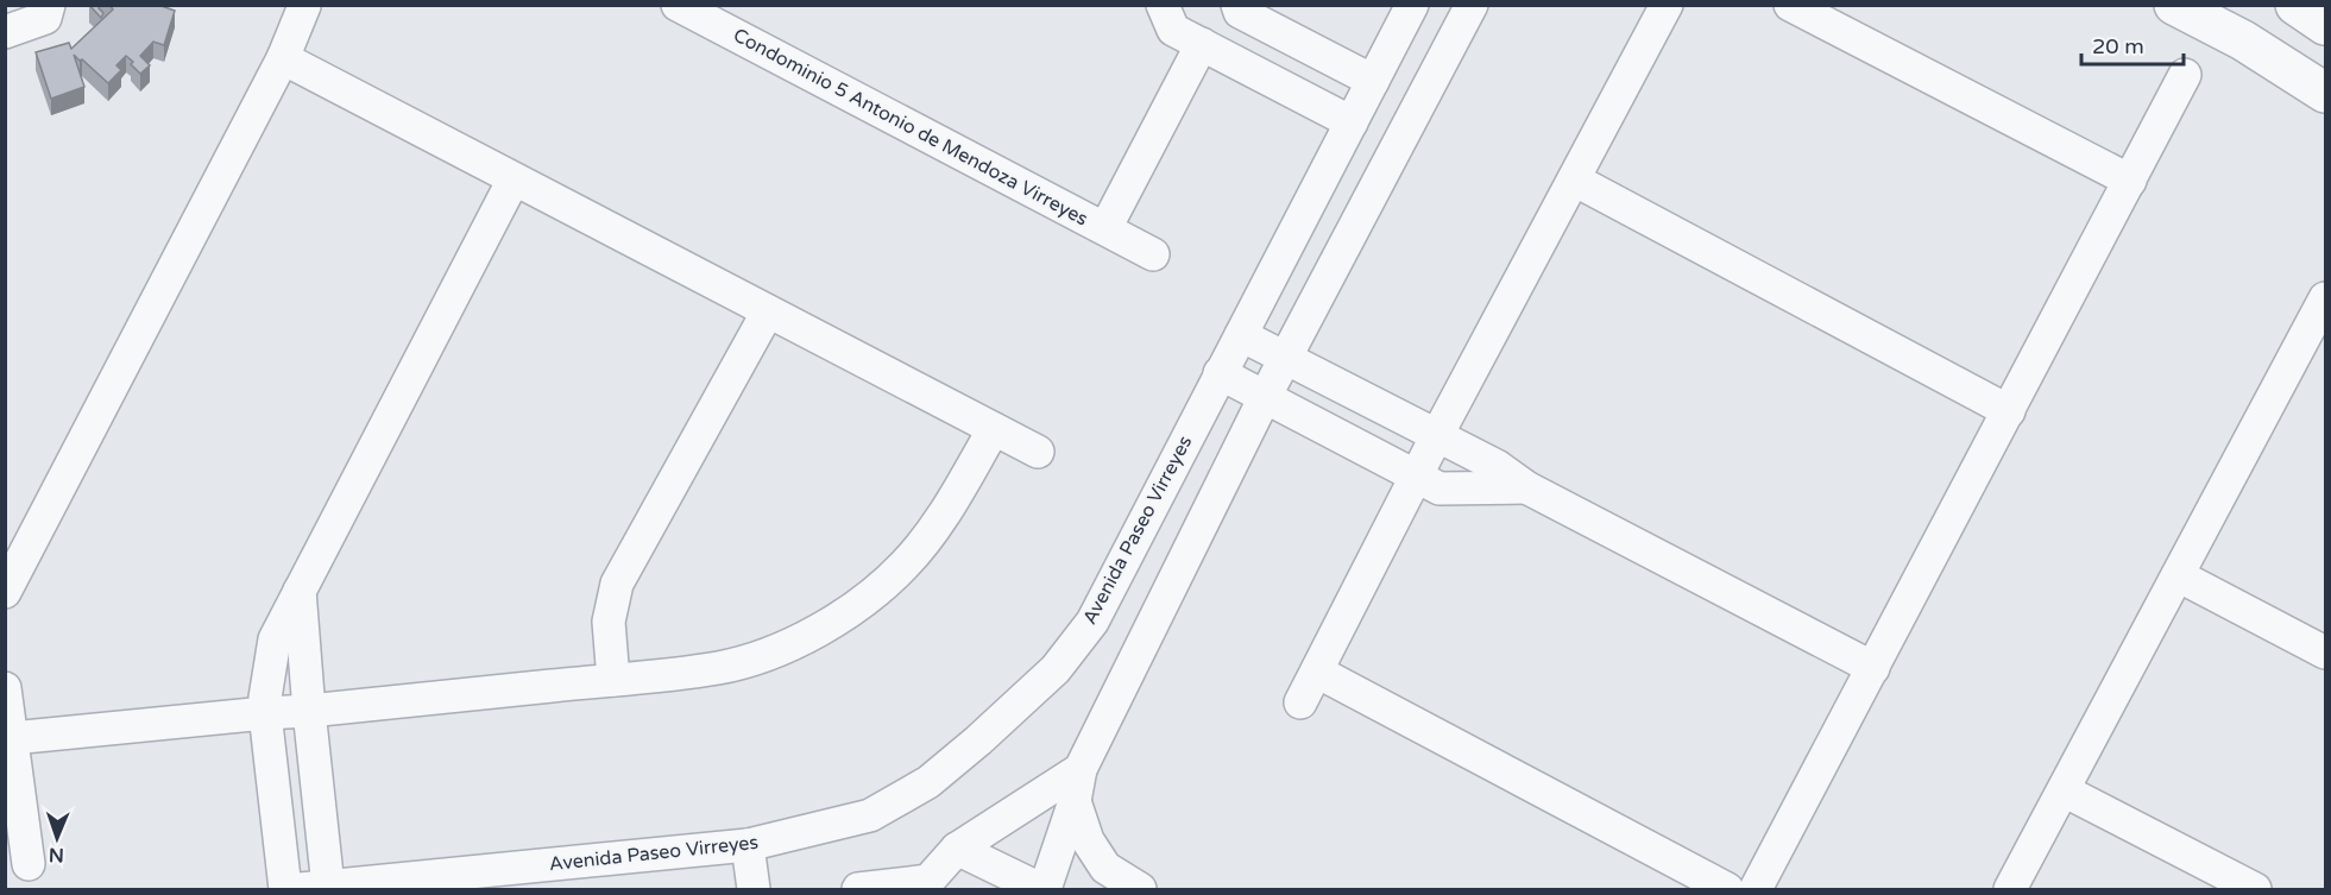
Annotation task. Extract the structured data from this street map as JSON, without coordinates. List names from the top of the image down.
{
  "streets": {
    "street": ["Condominio 5 Antonio de Mendoza Virreyes", "Avenida Paseo Virreyes"]
  },
  "scale_bar": "20 m",
  "north": "bottom"
}
